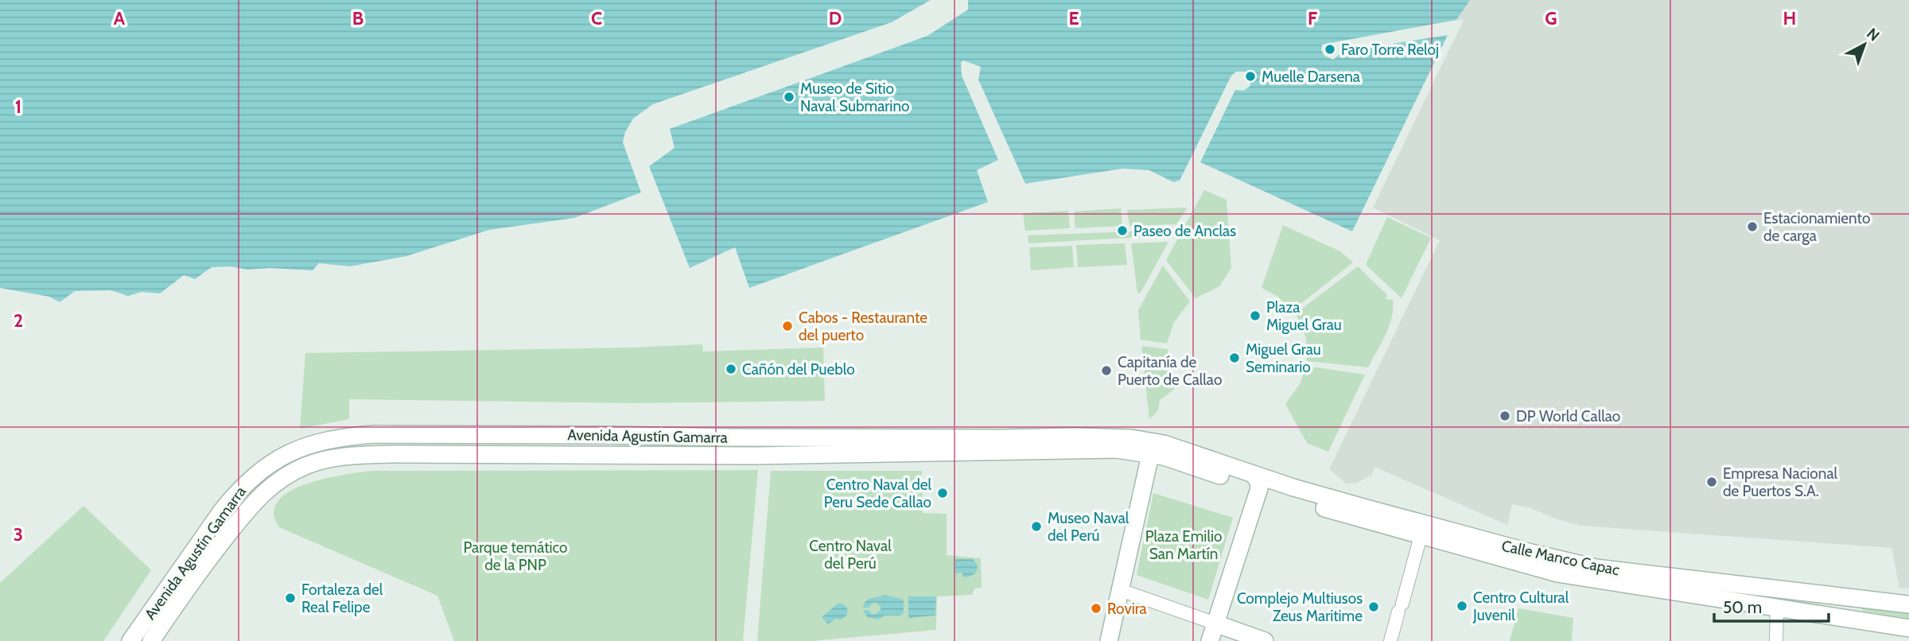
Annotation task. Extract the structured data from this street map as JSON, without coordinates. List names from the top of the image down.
{
  "streets": {
    "main road": ["Avenida Agustín Gamarra", "Calle Manco Capac"]
  },
  "crossings": [
    ["Avenida Agustín Gamarra", "Calle Manco Capac"]
  ],
  "parks": ["Plaza Emilio San Martín", "Centro Naval del Perú", "Parque temático de la PNP"],
  "places": [
    "Faro Torre Reloj",
    "Muelle Darsena",
    "Museo de Sitio Naval Submarino",
    "Estacionamiento de carga",
    "Paseo de Anclas",
    "Plaza Miguel Grau",
    "Cabos - Restaurante del puerto",
    "Miguel Grau Seminario",
    "Cañón del Pueblo",
    "Capitanía de Puerto de Callao",
    "DP World Callao",
    "Empresa Nacional de Puertos S.A.",
    "Centro Naval del Peru Sede Callao",
    "Museo Naval del Perú",
    "Fortaleza del Real Felipe",
    "Centro Cultural Juvenil",
    "Complejo Multiusos Zeus Maritime",
    "Rovira"
  ],
  "scale_bar": "50 m",
  "north": "top right",
  "grid": {
    "columns": [
      "A",
      "B",
      "C",
      "D",
      "E",
      "F",
      "G",
      "H"
    ],
    "rows": ["1", "2", "3"]
  }
}
